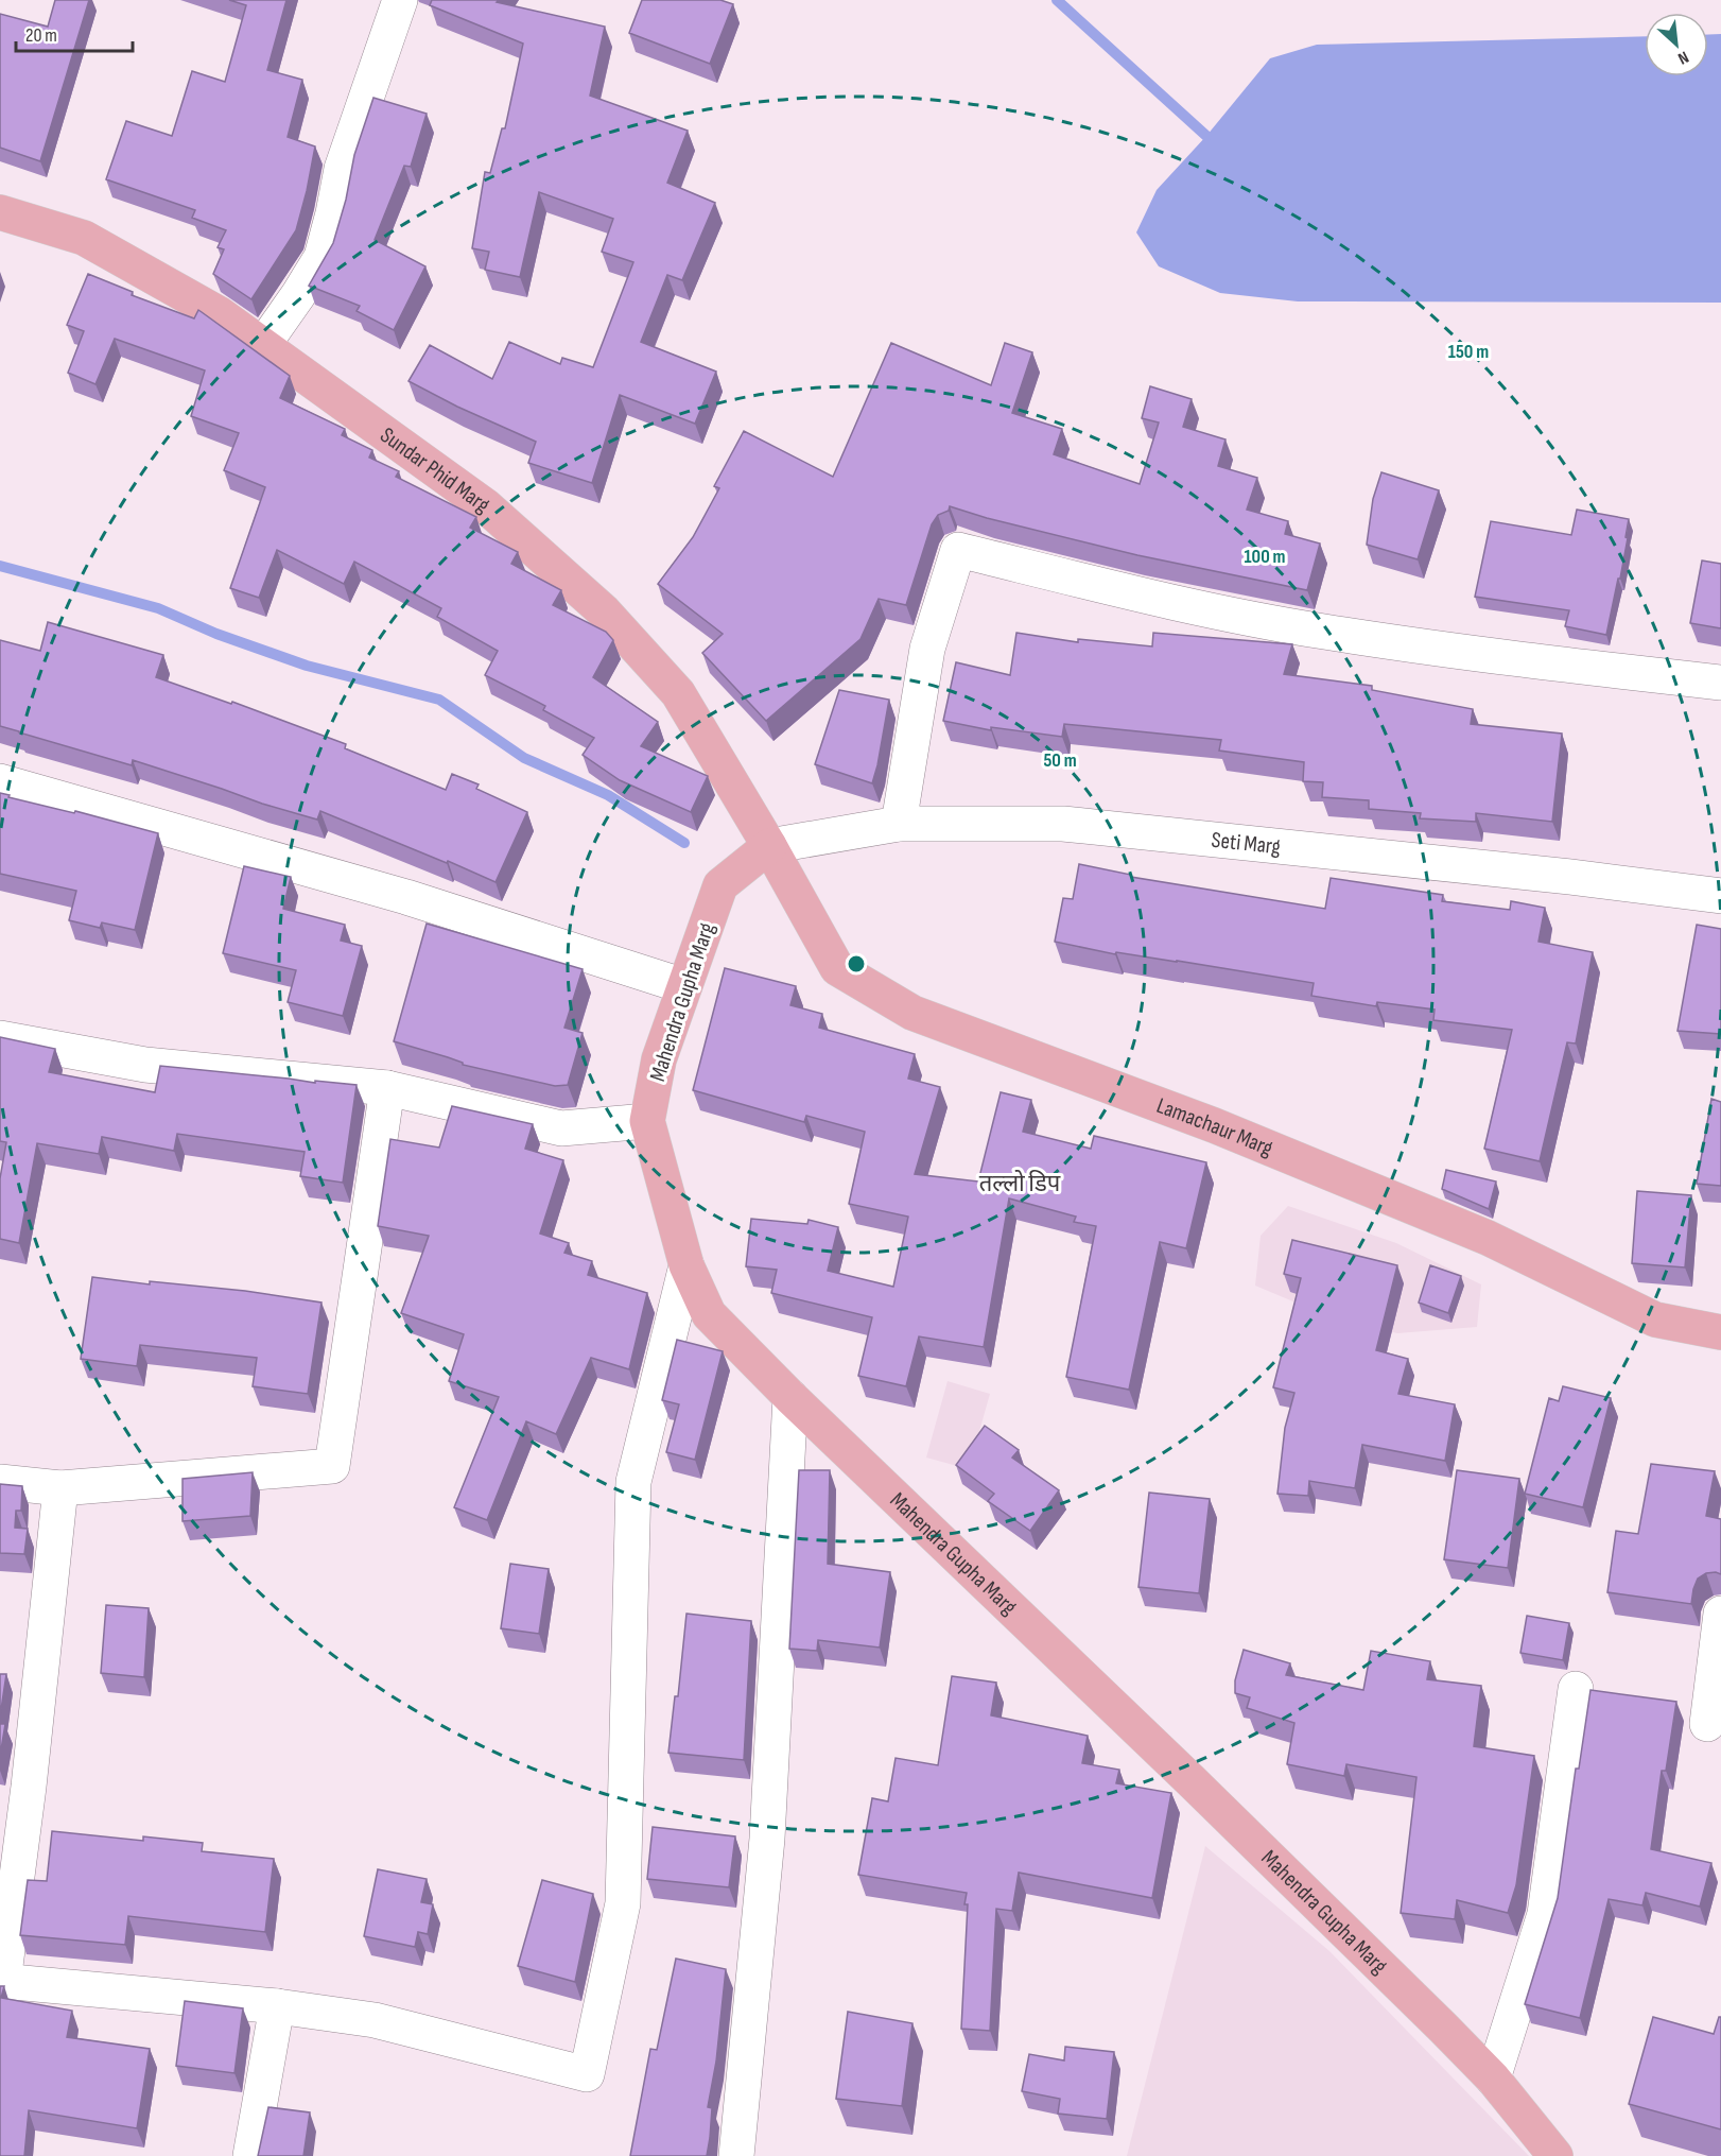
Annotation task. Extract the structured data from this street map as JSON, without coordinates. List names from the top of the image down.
{
  "streets": {
    "main road": ["Sundar Phid Marg", "Mahendra Gupha Marg", "Lamachaur Marg"],
    "street": ["Seti Marg"]
  },
  "crossings": [
    ["Sundar Phid Marg", "Seti Marg"],
    ["Sundar Phid Marg", "Mahendra Gupha Marg"],
    ["Sundar Phid Marg", "Lamachaur Marg"],
    ["Seti Marg", "Mahendra Gupha Marg"],
    ["Seti Marg", "Lamachaur Marg"],
    ["Mahendra Gupha Marg", "Lamachaur Marg"]
  ],
  "districts": ["तल्लो डिप"],
  "scale_bar": "20 m",
  "north": "bottom right",
  "rings": ["150 m", "100 m", "50 m"]
}
